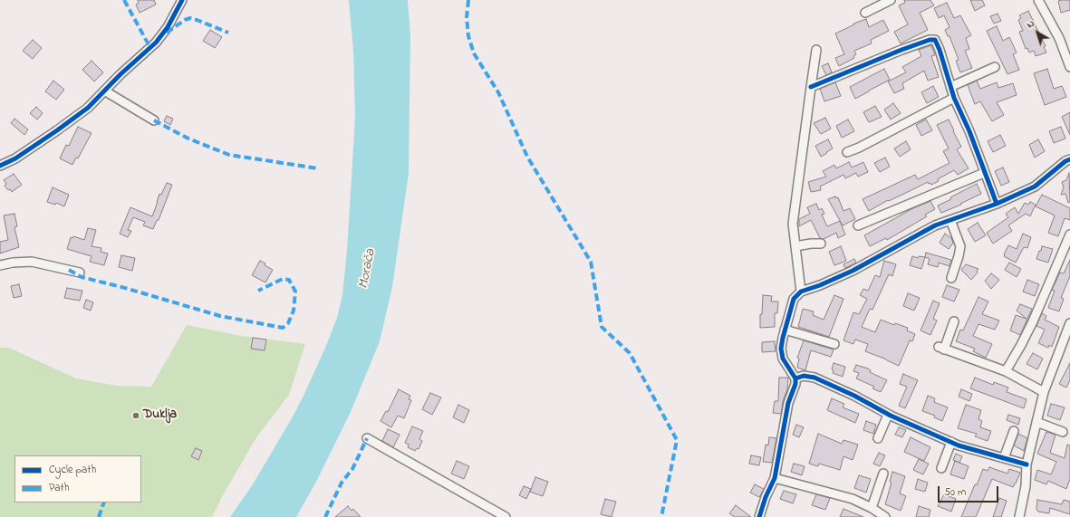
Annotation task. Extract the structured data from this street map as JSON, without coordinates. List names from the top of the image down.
{
  "water": ["Morača"],
  "places": ["Duklja"],
  "legend": ["Cycle path", "Path"],
  "scale_bar": "50 m",
  "north": "top left"
}
